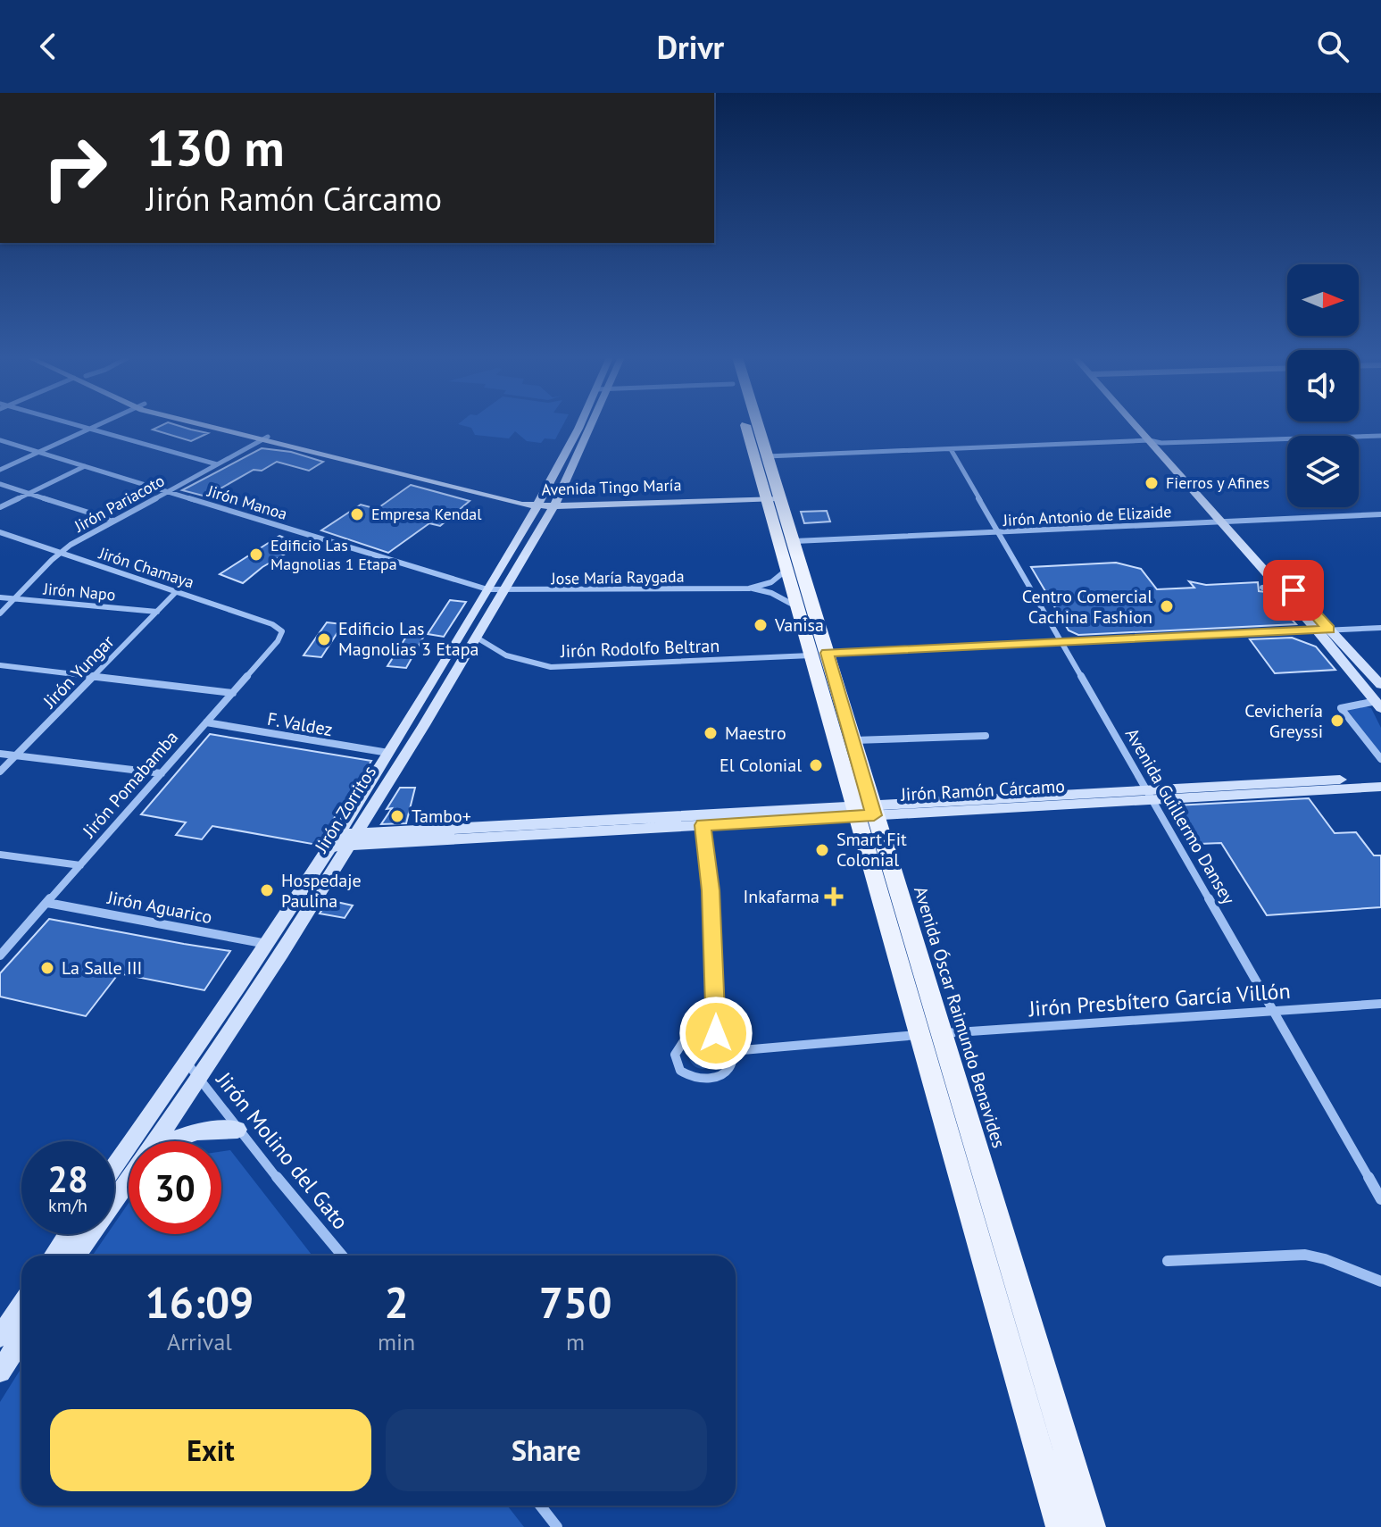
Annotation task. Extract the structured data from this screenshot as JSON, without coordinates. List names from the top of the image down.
{
  "streets": {
    "main road": [
      "Avenida Tingo María",
      "Jirón Ramón Cárcamo",
      "Jirón Zorritos",
      "Avenida Óscar Raimundo Benavides"
    ],
    "street": [
      "Jirón Manoa",
      "Jirón Pariacoto",
      "Jirón Antonio de Elizaide",
      "Jirón Chamaya",
      "Jose María Raygada",
      "Jirón Napo",
      "Jirón Rodolfo Beltran",
      "Jirón Yungar",
      "F. Valdez",
      "Jirón Pomabamba",
      "Avenida Guillermo Dansey",
      "Jirón Aguarico",
      "Jirón Presbítero García Villón",
      "Jirón Molino del Gato"
    ]
  },
  "crossings": [
    ["Avenida Tingo María", "Jirón Pariacoto"],
    ["Avenida Tingo María", "Jirón Zorritos"],
    ["Avenida Tingo María", "Avenida Óscar Raimundo Benavides"],
    ["Jirón Manoa", "Jirón Pariacoto"],
    ["Jirón Manoa", "Jose María Raygada"],
    ["Jirón Manoa", "Jirón Zorritos"],
    ["Jirón Pariacoto", "Jirón Chamaya"],
    ["Jirón Pariacoto", "Jirón Napo"],
    ["Jirón Antonio de Elizaide", "Avenida Guillermo Dansey"],
    ["Jirón Antonio de Elizaide", "Avenida Óscar Raimundo Benavides"],
    ["Jirón Chamaya", "Jirón Yungar"],
    ["Jirón Chamaya", "Jirón Pomabamba"],
    ["Jose María Raygada", "Jirón Zorritos"],
    ["Jose María Raygada", "Avenida Óscar Raimundo Benavides"],
    ["Jirón Napo", "Jirón Yungar"],
    ["Jirón Rodolfo Beltran", "Jirón Zorritos"],
    ["Jirón Rodolfo Beltran", "Avenida Óscar Raimundo Benavides"],
    ["F. Valdez", "Jirón Pomabamba"],
    ["F. Valdez", "Jirón Zorritos"],
    ["Jirón Pomabamba", "Jirón Aguarico"],
    ["Jirón Ramón Cárcamo", "Jirón Zorritos"],
    ["Jirón Ramón Cárcamo", "Avenida Guillermo Dansey"],
    ["Jirón Ramón Cárcamo", "Avenida Óscar Raimundo Benavides"],
    ["Jirón Zorritos", "Jirón Aguarico"],
    ["Jirón Zorritos", "Jirón Molino del Gato"],
    ["Avenida Guillermo Dansey", "Jirón Presbítero García Villón"],
    ["Jirón Presbítero García Villón", "Avenida Óscar Raimundo Benavides"]
  ],
  "places": {
    "other": [
      "Fierros y Afines",
      "Empresa Kendal",
      "Edificio Las Magnolias 1 Etapa",
      "Centro Comercial Cachina Fashion",
      "Vanisa",
      "Edificio Las Magnolias 3 Etapa",
      "Cevichería Greyssi",
      "Maestro",
      "El Colonial",
      "Tambo+",
      "Smart Fit Colonial",
      "Hospedaje Paulina",
      "La Salle III"
    ],
    "health": ["Inkafarma"]
  },
  "north": "right",
  "page": {
    "header": "Drivr",
    "turn": ["130 m", "Jirón Ramón Cárcamo"],
    "speed": "28 km/h",
    "limit": "30",
    "eta": [
      "16:09",
      "Arrival",
      "2",
      "min",
      "750",
      "m"
    ],
    "buttons": ["Exit", "Share"]
  }
}
